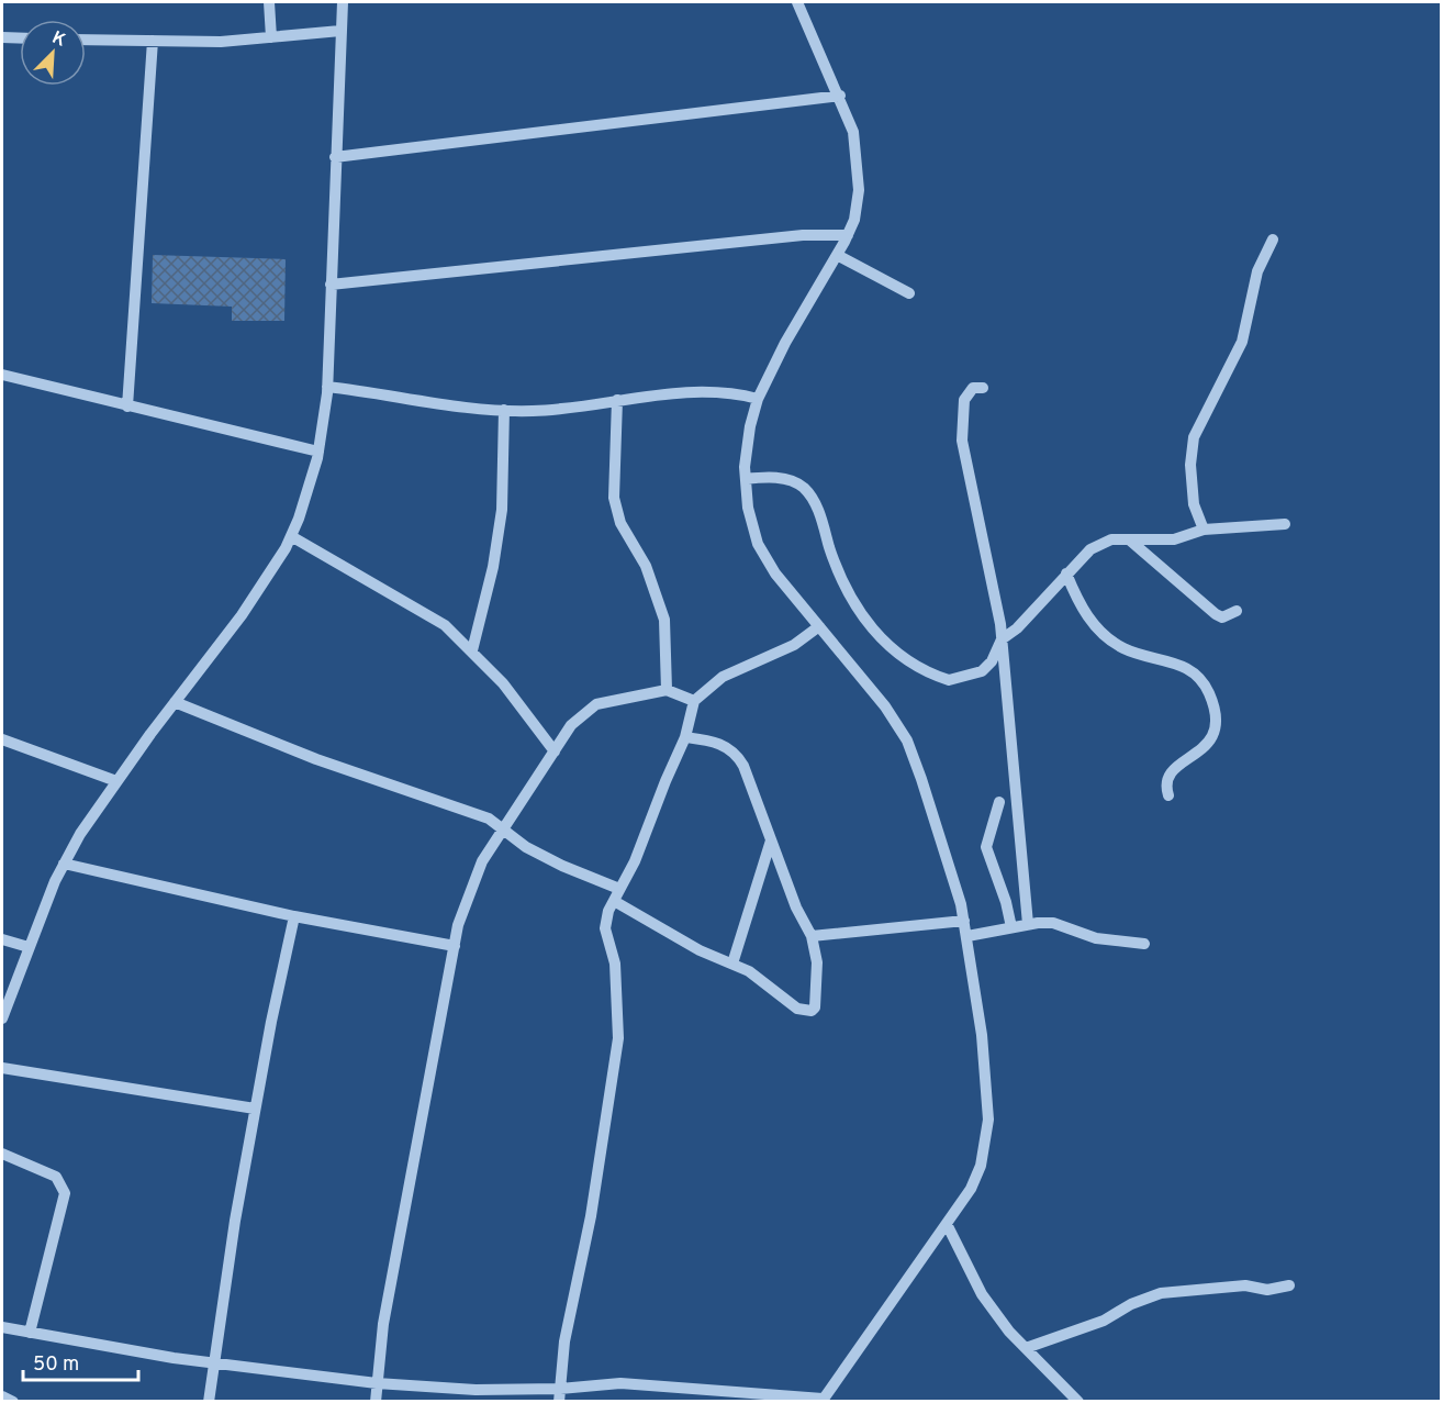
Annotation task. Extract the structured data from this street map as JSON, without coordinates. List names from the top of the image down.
{
  "scale_bar": "50 m",
  "north": "top right"
}
